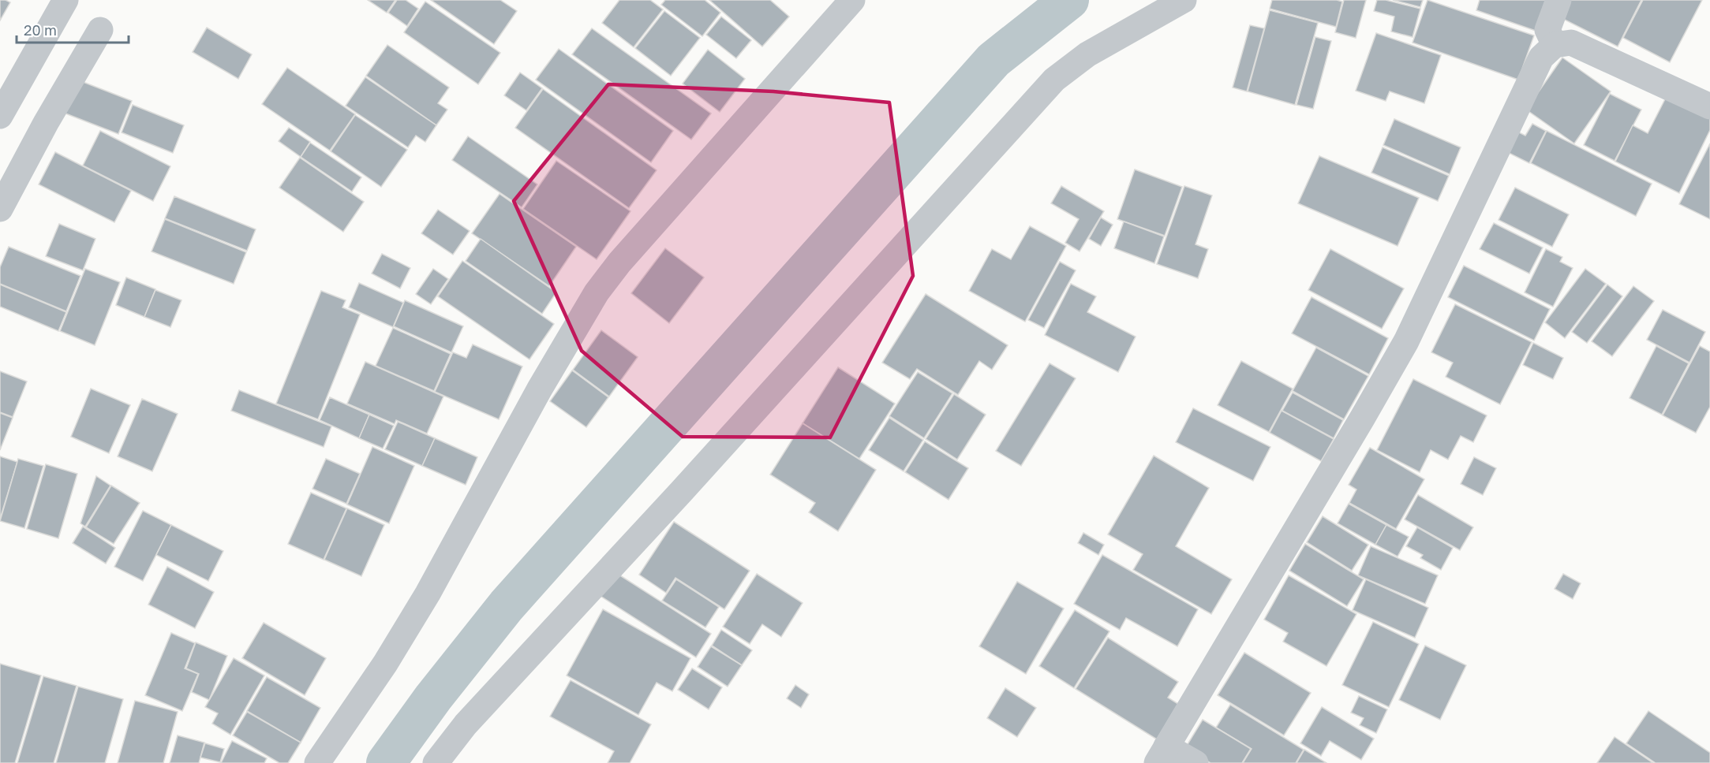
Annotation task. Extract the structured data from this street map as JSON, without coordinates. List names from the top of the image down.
{
  "scale_bar": "20 m"
}
